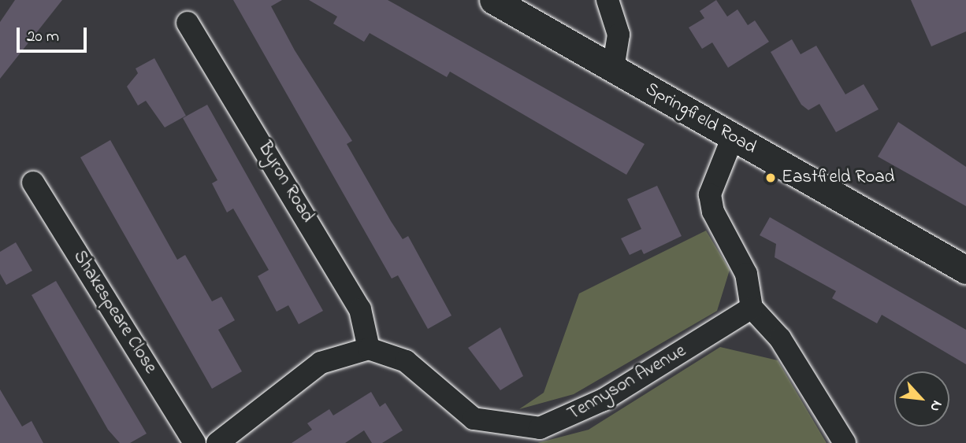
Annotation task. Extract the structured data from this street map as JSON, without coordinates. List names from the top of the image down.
{
  "streets": {
    "street": [
      "Springfield Road",
      "Byron Road",
      "Shakespeare Close",
      "Tennyson Avenue"
    ]
  },
  "crossings": [
    ["Byron Road", "Tennyson Avenue"]
  ],
  "places": ["Eastfield Road"],
  "scale_bar": "20 m",
  "north": "bottom right"
}
